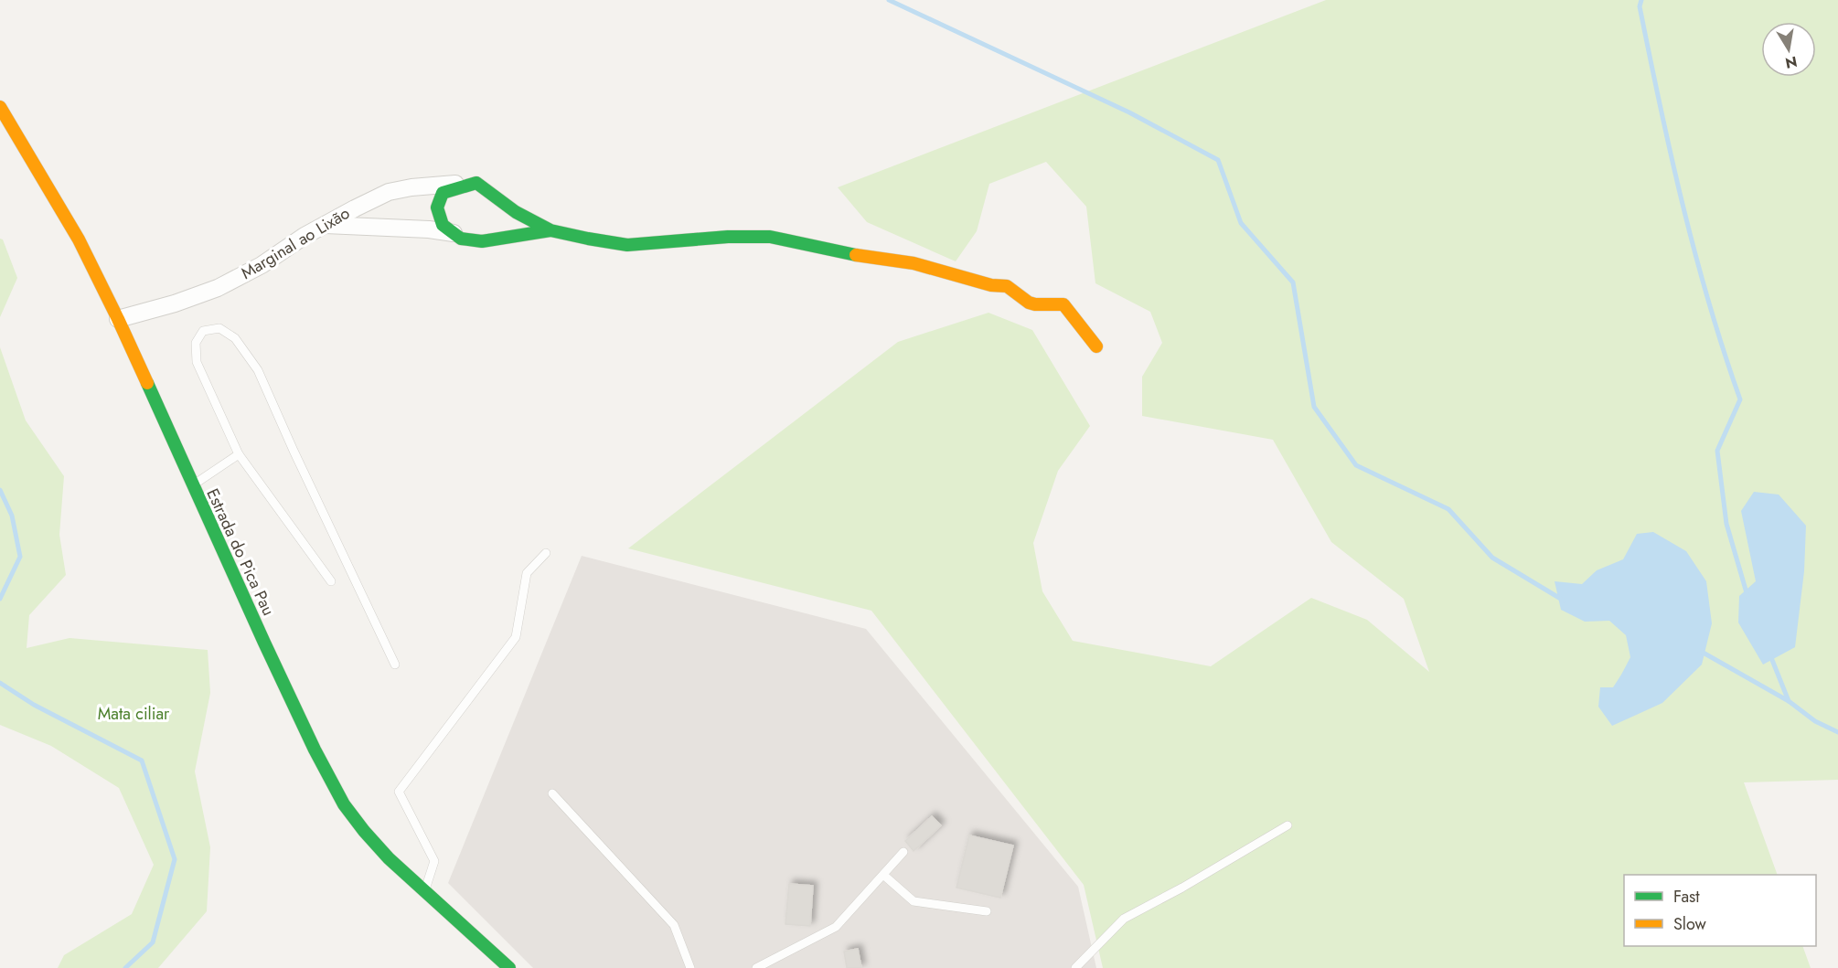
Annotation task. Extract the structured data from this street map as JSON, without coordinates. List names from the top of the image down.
{
  "streets": {
    "main road": ["Estrada do Pica Pau"],
    "street": ["Marginal ao Lixão"]
  },
  "crossings": [
    ["Marginal ao Lixão", "Estrada do Pica Pau"]
  ],
  "parks": ["Mata ciliar"],
  "legend": ["Fast", "Slow"],
  "north": "bottom"
}
